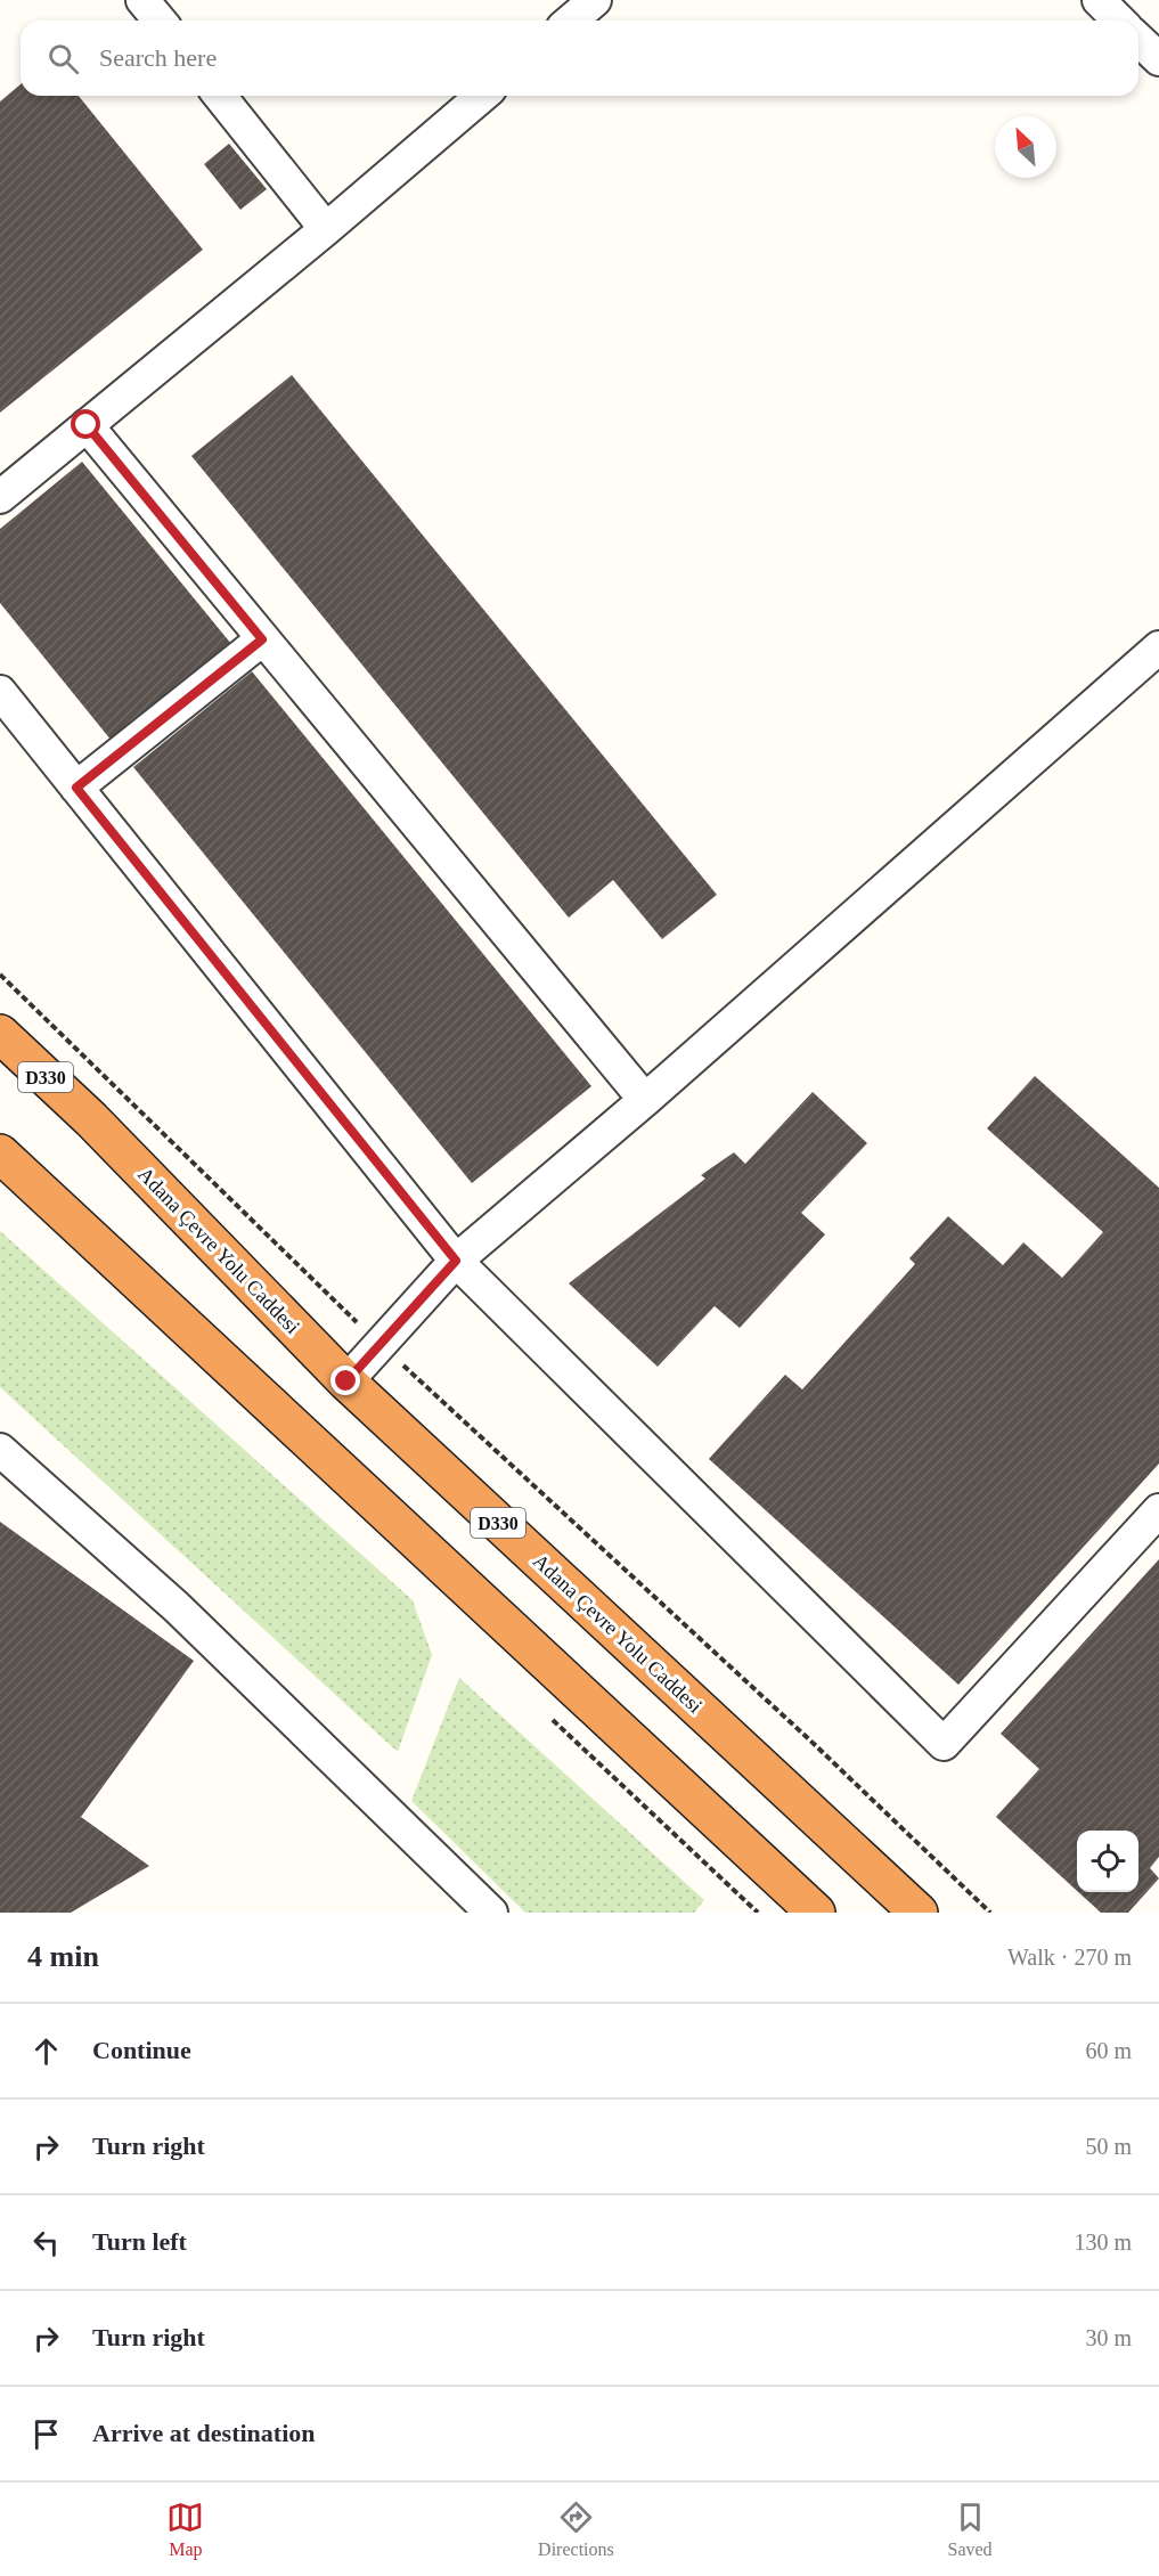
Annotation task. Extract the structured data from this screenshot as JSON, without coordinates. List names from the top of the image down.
{
  "streets": {
    "highway": ["D330", "Adana Çevre Yolu Caddesi"]
  },
  "north": "top left",
  "page": {
    "search": "Search here",
    "heading": ["4 min", "Walk · 270 m"],
    "list": [
      ["Continue", "60 m"],
      ["Turn right", "50 m"],
      ["Turn left", "130 m"],
      ["Turn right", "30 m"],
      "Arrive at destination"
    ],
    "nav": ["Map", "Directions", "Saved"]
  }
}
